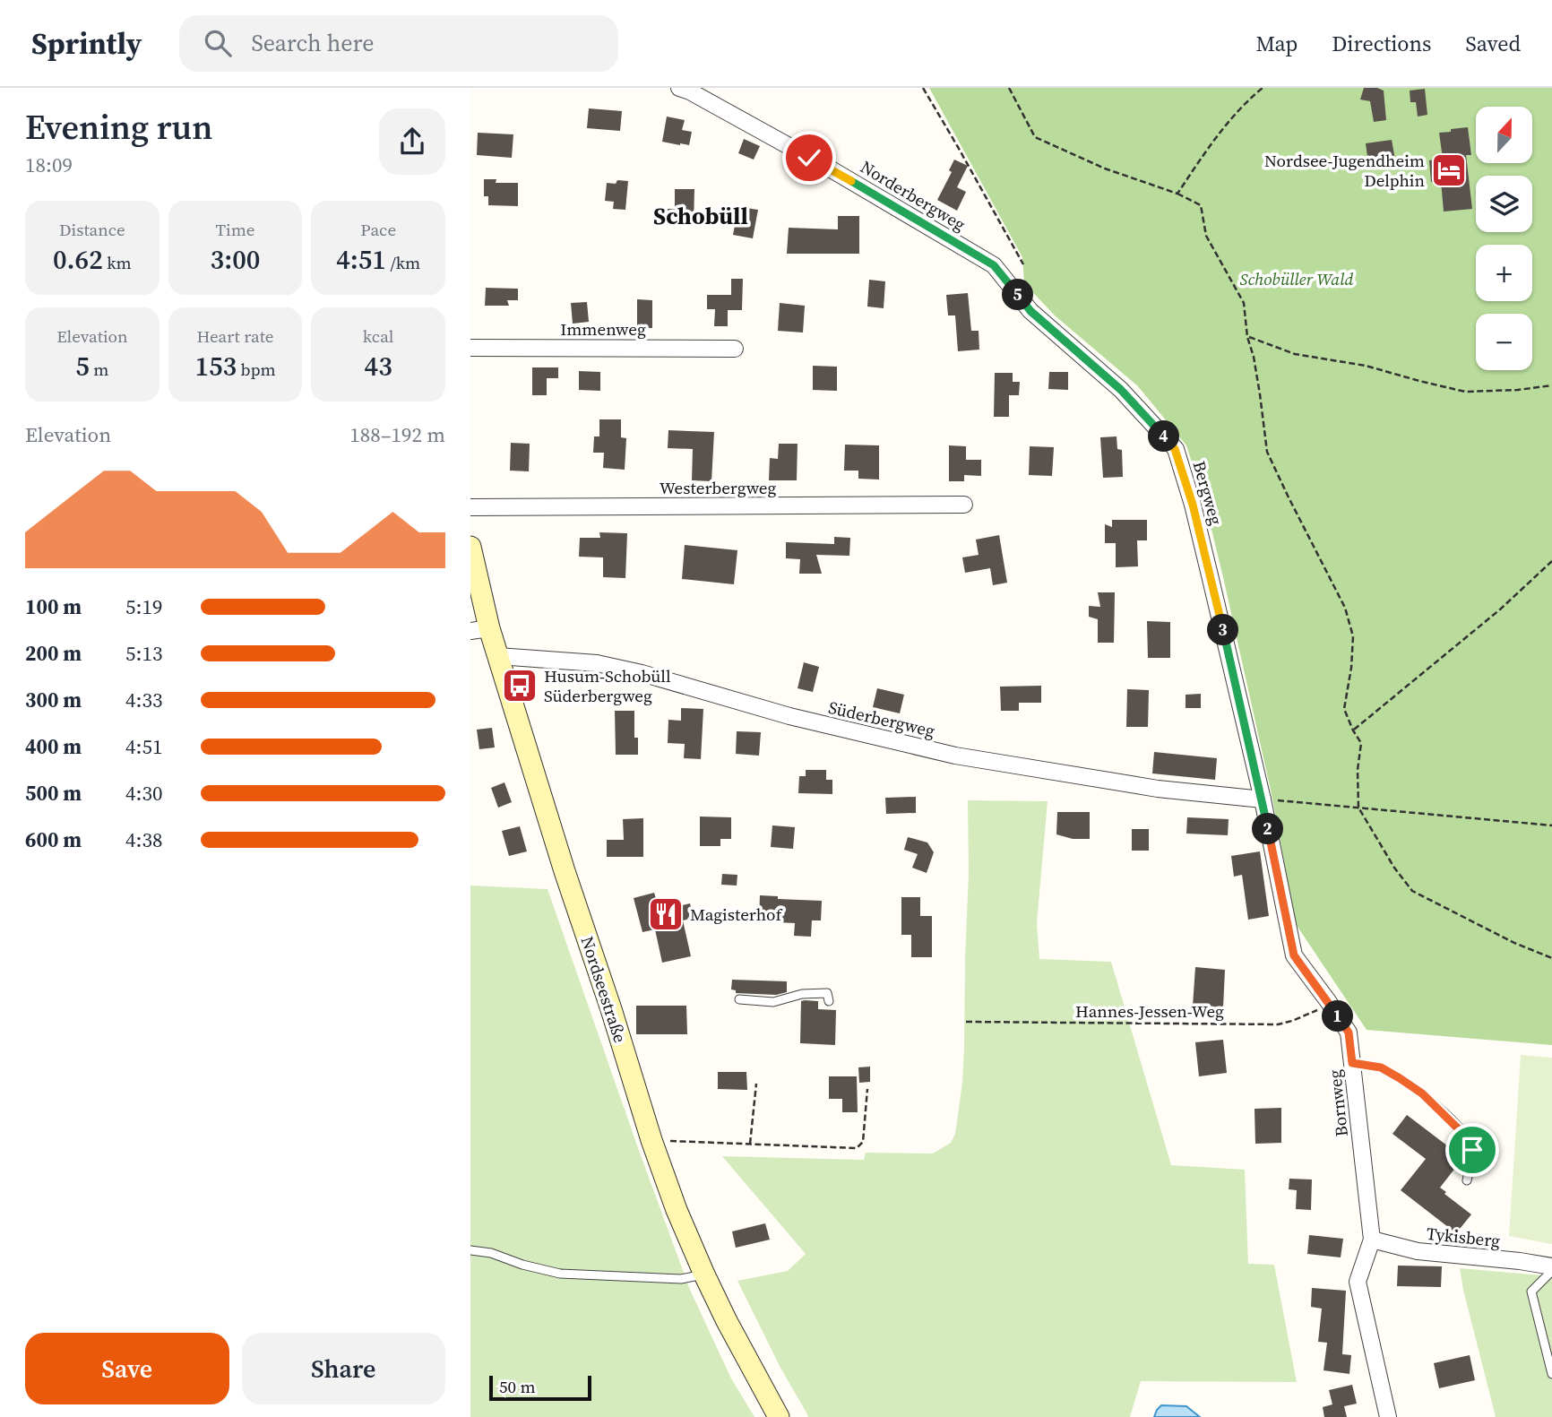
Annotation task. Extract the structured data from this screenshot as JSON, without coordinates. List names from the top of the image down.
{
  "streets": {
    "main road": ["Nordseestraße"],
    "street": [
      "Norderbergweg",
      "Immenweg",
      "Westerbergweg",
      "Bergweg",
      "Süderbergweg",
      "Bornweg",
      "Tykisberg"
    ],
    "path": ["Hannes-Jessen-Weg"]
  },
  "crossings": [
    ["Norderbergweg", "Bergweg"],
    ["Bergweg", "Süderbergweg"],
    ["Bergweg", "Bornweg"],
    ["Süderbergweg", "Nordseestraße"],
    ["Süderbergweg", "Bornweg"],
    ["Hannes-Jessen-Weg", "Bornweg"],
    ["Bornweg", "Tykisberg"]
  ],
  "districts": ["Schobüll"],
  "parks": ["Schobüller Wald"],
  "places": {
    "hotel": ["Nordsee-Jugendheim Delphin"],
    "bus stop": ["Husum-Schobüll Süderbergweg"],
    "restaurant": ["Magisterhof"]
  },
  "scale_bar": "50 m",
  "north": "top",
  "page": {
    "header": "Sprintly",
    "search": "Search here",
    "nav": ["Map", "Directions", "Saved"],
    "heading": ["Evening run", "18:09"],
    "map_buttons": ["+", "−"],
    "stats": [
      ["Distance", "0.62 km"],
      ["Time", "3:00"],
      ["Pace", "4:51 /km"],
      ["Elevation", "5 m"],
      ["Heart rate", "153 bpm"],
      ["kcal", "43"]
    ],
    "pins": [
      "5",
      "4",
      "3",
      "2",
      "1"
    ],
    "chart": ["Elevation", "188–192 m"],
    "list": [
      {
        "name": "100 m",
        "note": "5:19"
      },
      {
        "name": "200 m",
        "note": "5:13"
      },
      {
        "name": "300 m",
        "note": "4:33"
      },
      {
        "name": "400 m",
        "note": "4:51"
      },
      {
        "name": "500 m",
        "note": "4:30"
      },
      {
        "name": "600 m",
        "note": "4:38"
      }
    ],
    "buttons": ["Save", "Share"],
    "scale": "50 m"
  }
}
